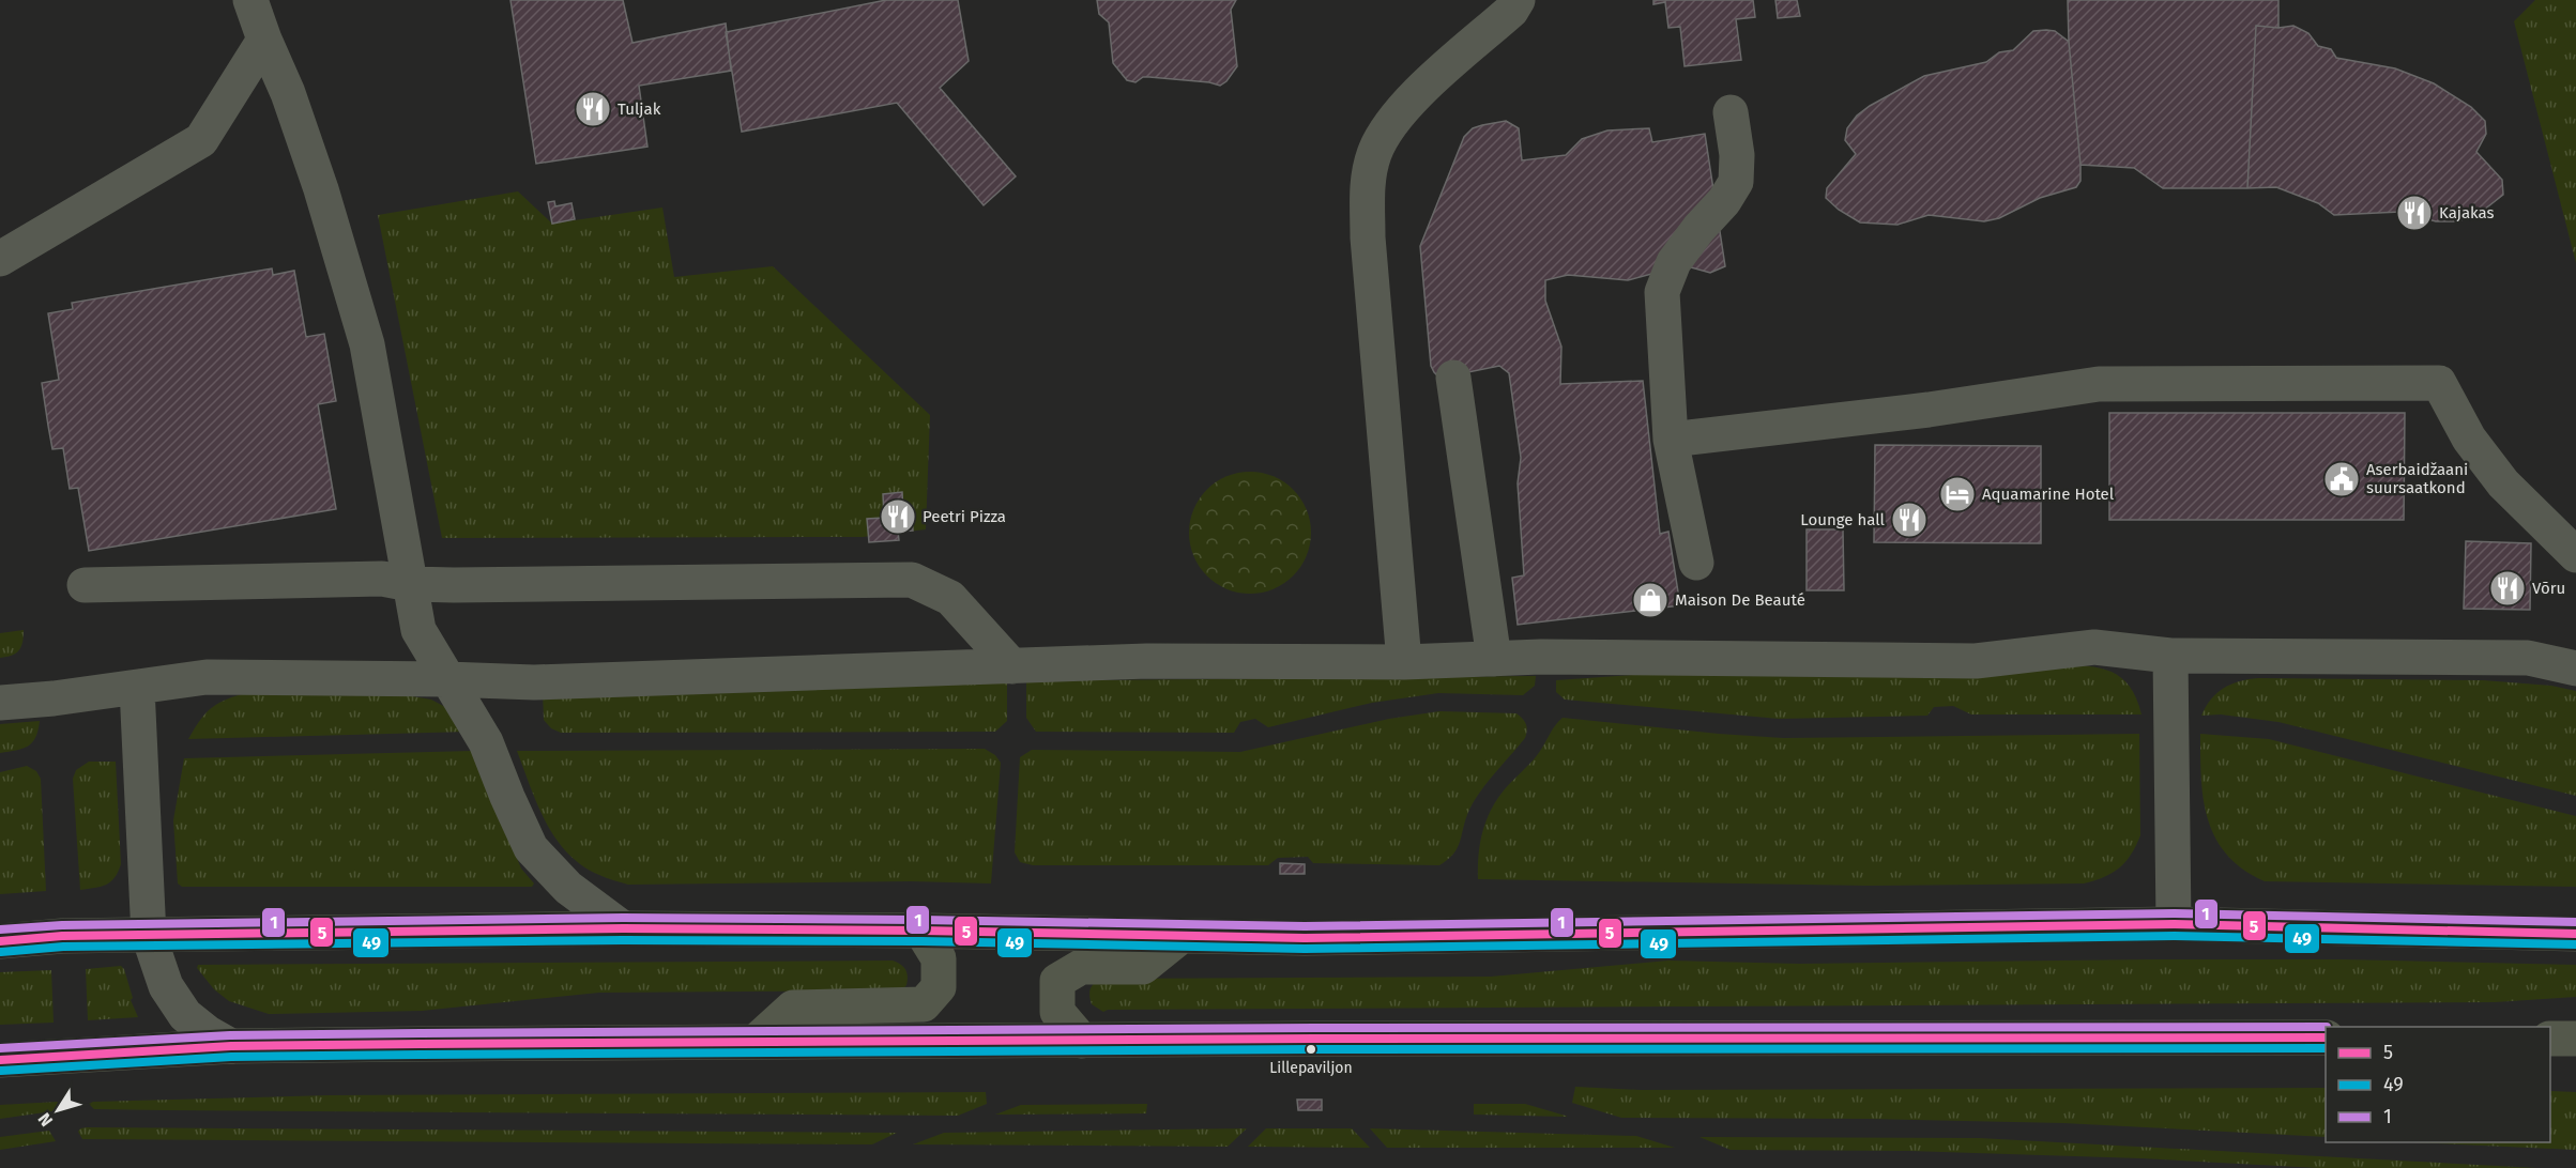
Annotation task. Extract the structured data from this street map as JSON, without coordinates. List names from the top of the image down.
{
  "places": {
    "restaurant": [
      "Tuljak",
      "Kajakas",
      "Peetri Pizza",
      "Lounge hall",
      "Võru"
    ],
    "public building": ["Aserbaidžaani suursaatkond"],
    "hotel": ["Aquamarine Hotel"],
    "shop": ["Maison De Beauté"],
    "other": ["Lillepaviljon"]
  },
  "lines": ["transit line 1", "transit line 5", "transit line 49"],
  "legend": ["5", "49", "1"],
  "north": "bottom left"
}
